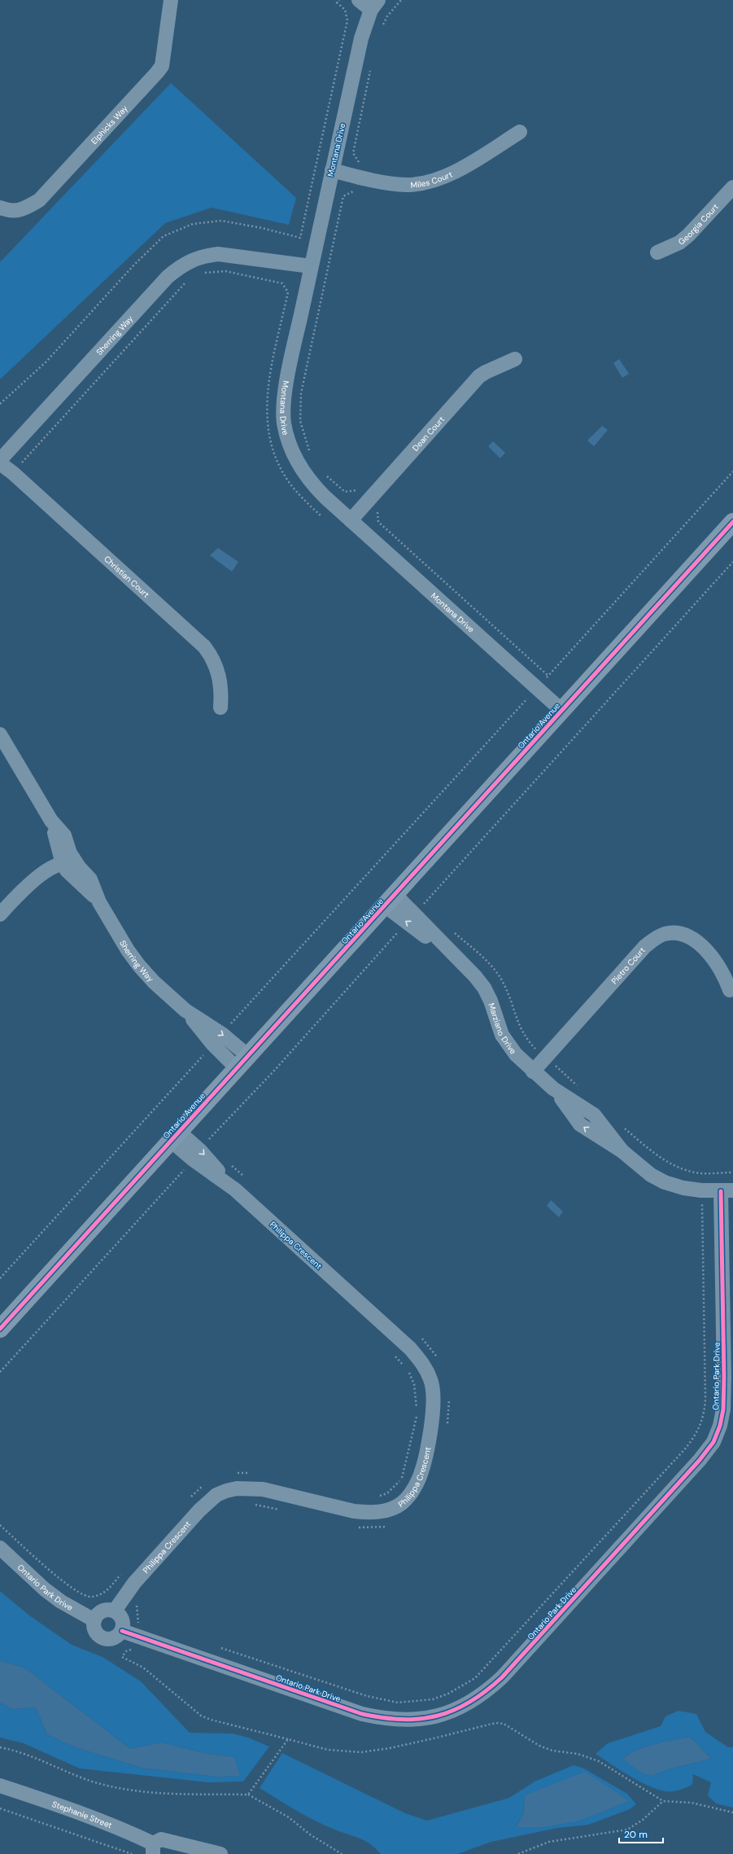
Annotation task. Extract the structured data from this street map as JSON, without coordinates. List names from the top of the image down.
{
  "streets": {
    "street": [
      "Elphicks Way",
      "Montana Drive",
      "Miles Court",
      "Georgia Court",
      "Sherring Way",
      "Dean Court",
      "Christian Court",
      "Ontario Avenue",
      "Pietro Court",
      "Marziano Drive",
      "Philippa Crescent",
      "Ontario Park Drive",
      "Stephanie Street"
    ]
  },
  "crossings": [
    ["Montana Drive", "Miles Court"],
    ["Montana Drive", "Sherring Way"],
    ["Montana Drive", "Dean Court"],
    ["Montana Drive", "Ontario Avenue"],
    ["Sherring Way", "Ontario Avenue"],
    ["Ontario Avenue", "Marziano Drive"],
    ["Ontario Avenue", "Philippa Crescent"],
    ["Pietro Court", "Marziano Drive"],
    ["Marziano Drive", "Ontario Park Drive"],
    ["Philippa Crescent", "Ontario Park Drive"]
  ],
  "scale_bar": "20 m"
}
